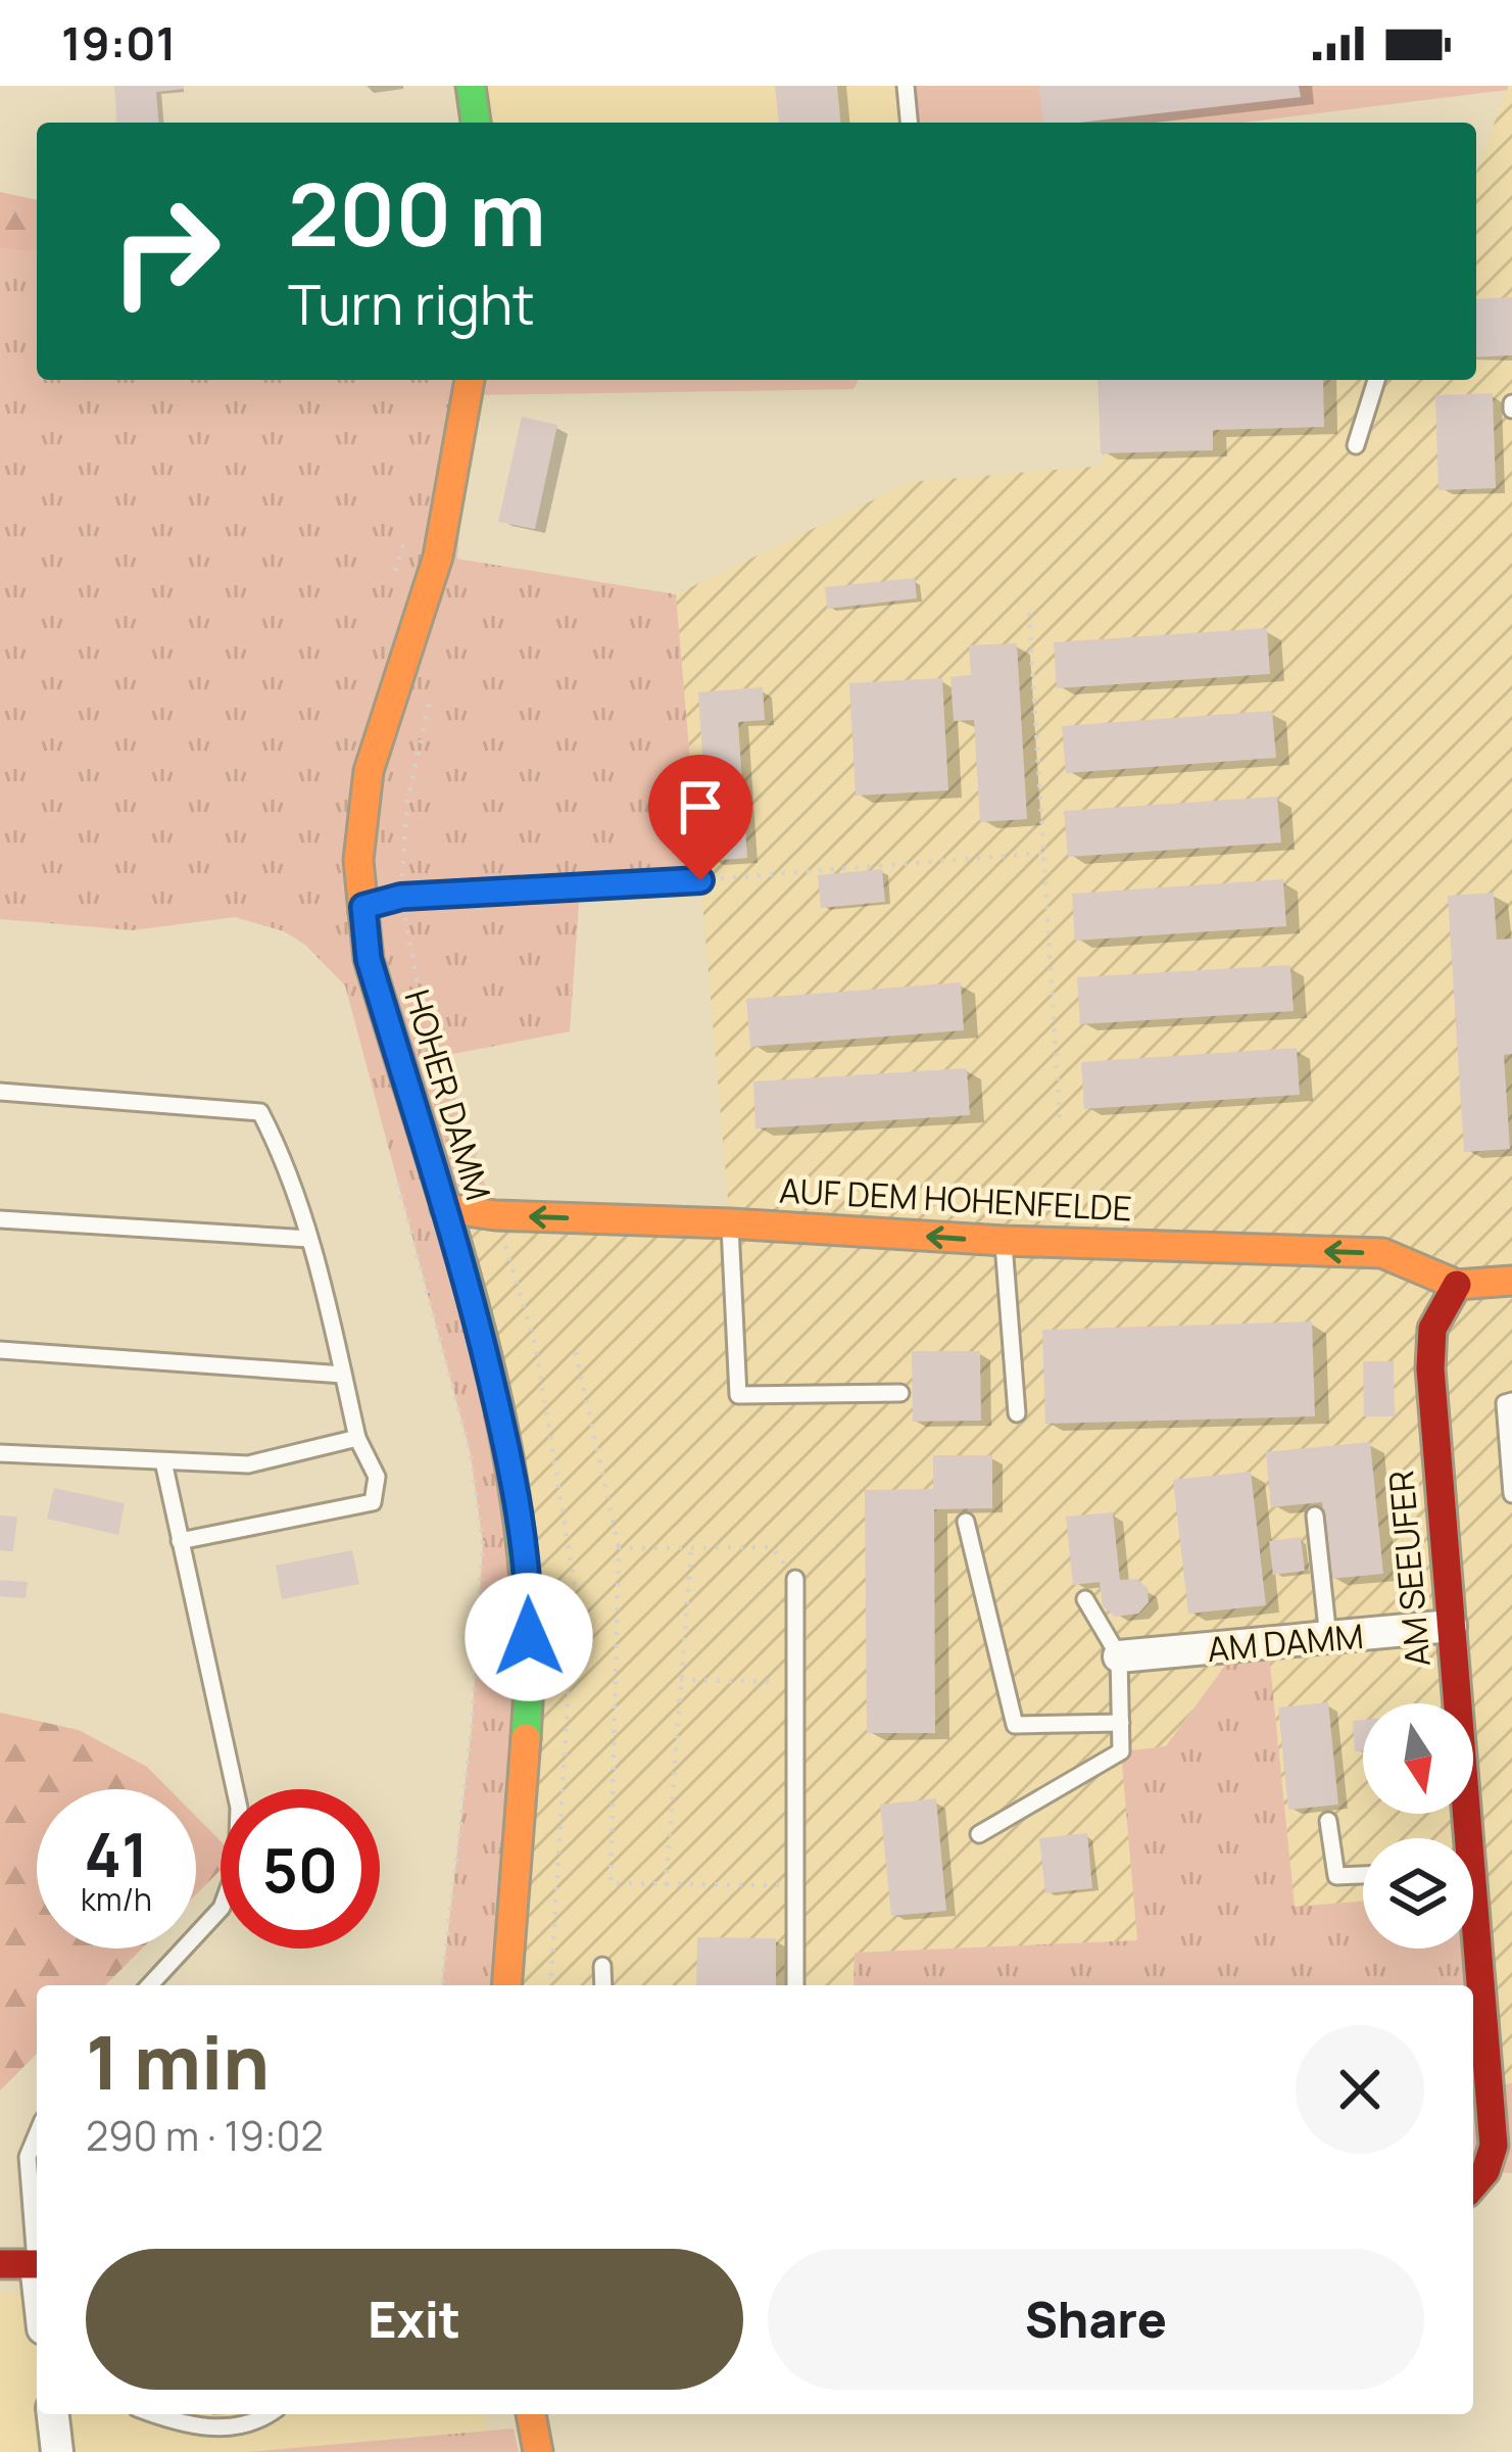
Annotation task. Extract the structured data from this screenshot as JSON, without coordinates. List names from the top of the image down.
{
  "streets": {
    "street": [
      "HOHER DAMM",
      "AUF DEM HOHENFELDE",
      "AM SEEUFER",
      "AM DAMM"
    ]
  },
  "crossings": [
    ["HOHER DAMM", "AUF DEM HOHENFELDE"],
    ["AUF DEM HOHENFELDE", "AM SEEUFER"],
    ["AM SEEUFER", "AM DAMM"]
  ],
  "one_way": ["AUF DEM HOHENFELDE"],
  "north": "bottom",
  "page": {
    "status": "19:01",
    "turn": ["200 m", "Turn right"],
    "speed": "41 km/h",
    "limit": "50",
    "heading": ["1 min", "290 m · 19:02"],
    "buttons": ["Exit", "Share"]
  }
}
